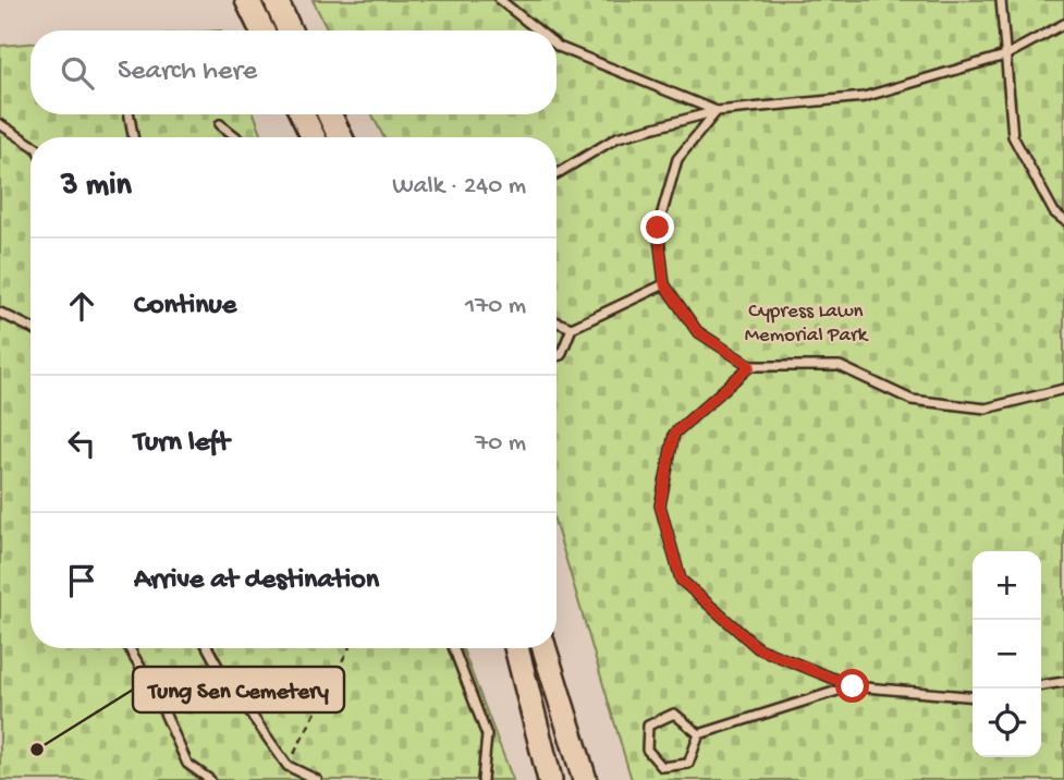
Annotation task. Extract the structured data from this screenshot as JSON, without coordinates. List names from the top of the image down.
{
  "parks": ["Cypress Lawn Memorial Park"],
  "places": ["Tung Sen Cemetery"],
  "page": {
    "search": "Search here",
    "heading": ["3 min", "Walk · 240 m"],
    "list": [
      ["Continue", "170 m"],
      ["Turn left", "70 m"],
      "Arrive at destination"
    ],
    "map_buttons": ["+", "−"]
  }
}
